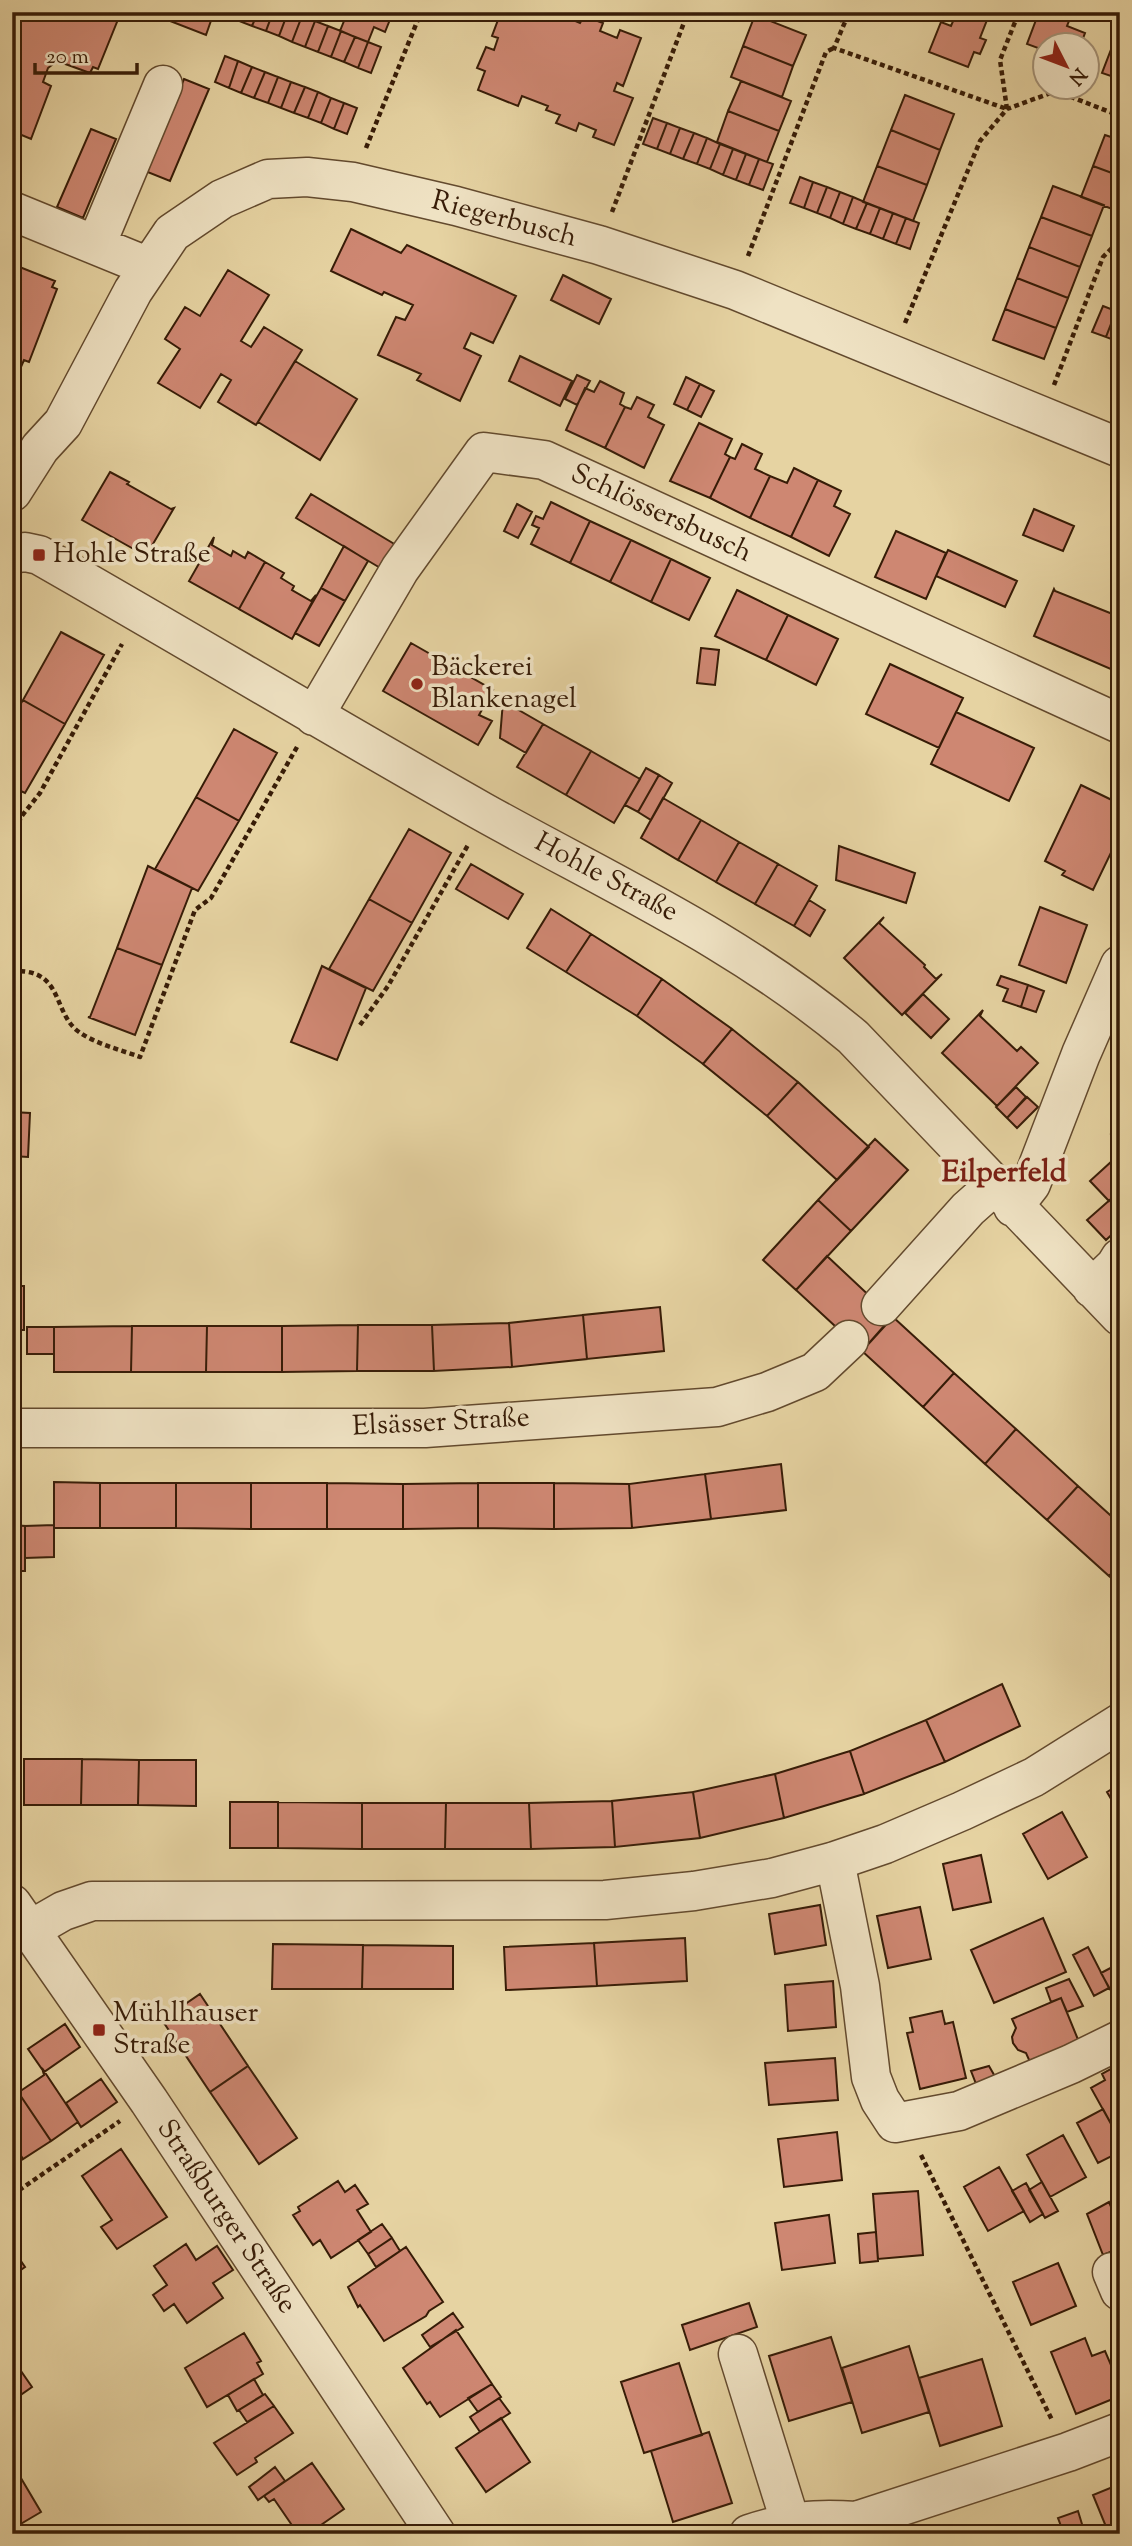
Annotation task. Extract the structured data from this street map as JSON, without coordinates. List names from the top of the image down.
{
  "streets": {
    "street": [
      "Riegerbusch",
      "Schlössersbusch",
      "Hohle Straße",
      "Elsässer Straße",
      "Straßburger Straße"
    ]
  },
  "crossings": [
    ["Schlössersbusch", "Hohle Straße"]
  ],
  "districts": ["Eilperfeld"],
  "places": {
    "transit": ["Hohle Straße", "Mühlhauser Straße"],
    "other": ["Bäckerei Blankenagel"]
  },
  "scale_bar": "20 m",
  "north": "bottom right"
}
